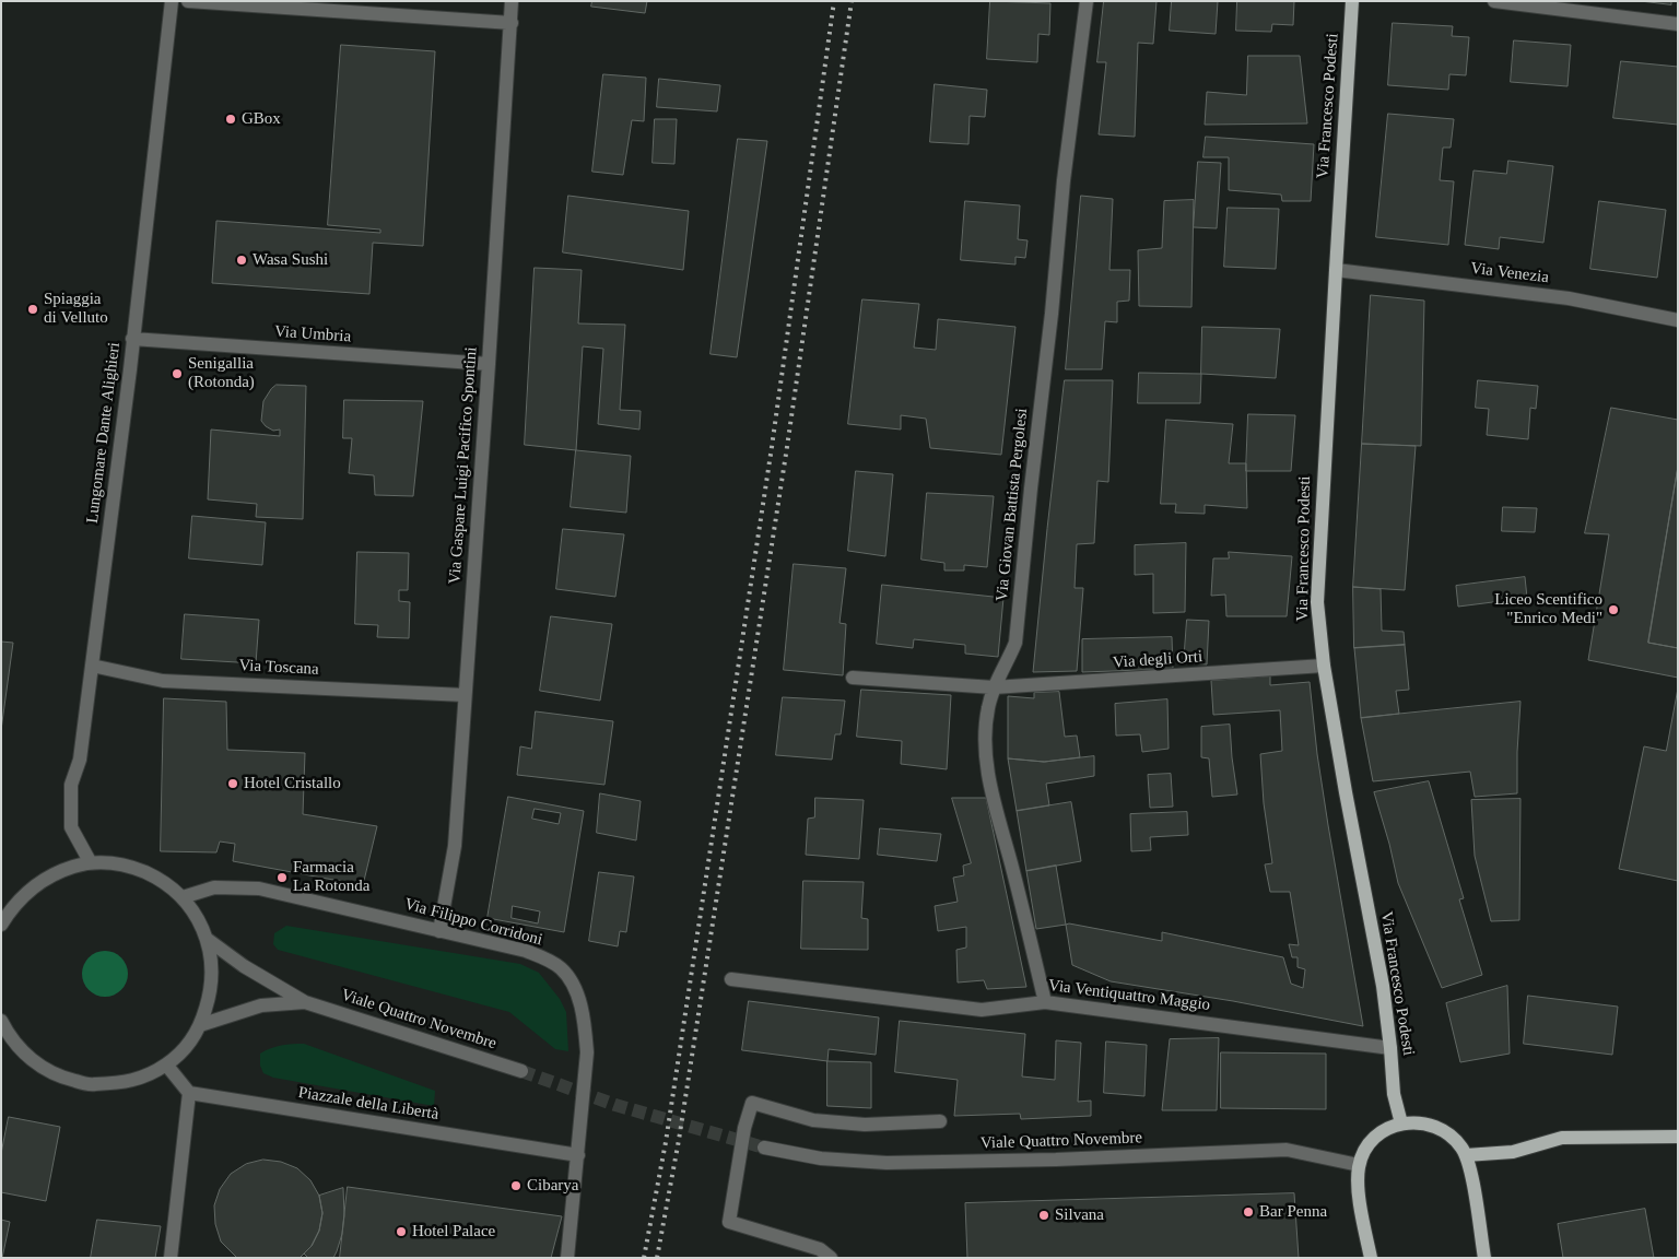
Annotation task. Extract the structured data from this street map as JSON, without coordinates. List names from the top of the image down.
{
  "streets": {
    "main road": ["Via Francesco Podesti"],
    "street": [
      "Via Venezia",
      "Via Umbria",
      "Lungomare Dante Alighieri",
      "Via Gaspare Luigi Pacifico Spontini",
      "Via Giovan Battista Pergolesi",
      "Via degli Orti",
      "Via Toscana",
      "Via Filippo Corridoni",
      "Via Ventiquattro Maggio",
      "Viale Quattro Novembre",
      "Piazzale della Libertà"
    ]
  },
  "crossings": [
    ["Via Francesco Podesti", "Via Venezia"],
    ["Via Francesco Podesti", "Via degli Orti"],
    ["Via Francesco Podesti", "Via Ventiquattro Maggio"],
    ["Via Umbria", "Lungomare Dante Alighieri"],
    ["Via Umbria", "Via Gaspare Luigi Pacifico Spontini"],
    ["Lungomare Dante Alighieri", "Via Toscana"],
    ["Via Gaspare Luigi Pacifico Spontini", "Via Toscana"],
    ["Via Gaspare Luigi Pacifico Spontini", "Via Filippo Corridoni"],
    ["Via Giovan Battista Pergolesi", "Via degli Orti"],
    ["Via Giovan Battista Pergolesi", "Via Ventiquattro Maggio"],
    ["Via Filippo Corridoni", "Piazzale della Libertà"]
  ],
  "places": [
    "GBox",
    "Wasa Sushi",
    "Spiaggia di Velluto",
    "Senigallia (Rotonda)",
    "Liceo Scentifico \"Enrico Medi\"",
    "Hotel Cristallo",
    "Farmacia La Rotonda",
    "Cibarya",
    "Bar Penna",
    "Silvana",
    "Hotel Palace"
  ]
}
